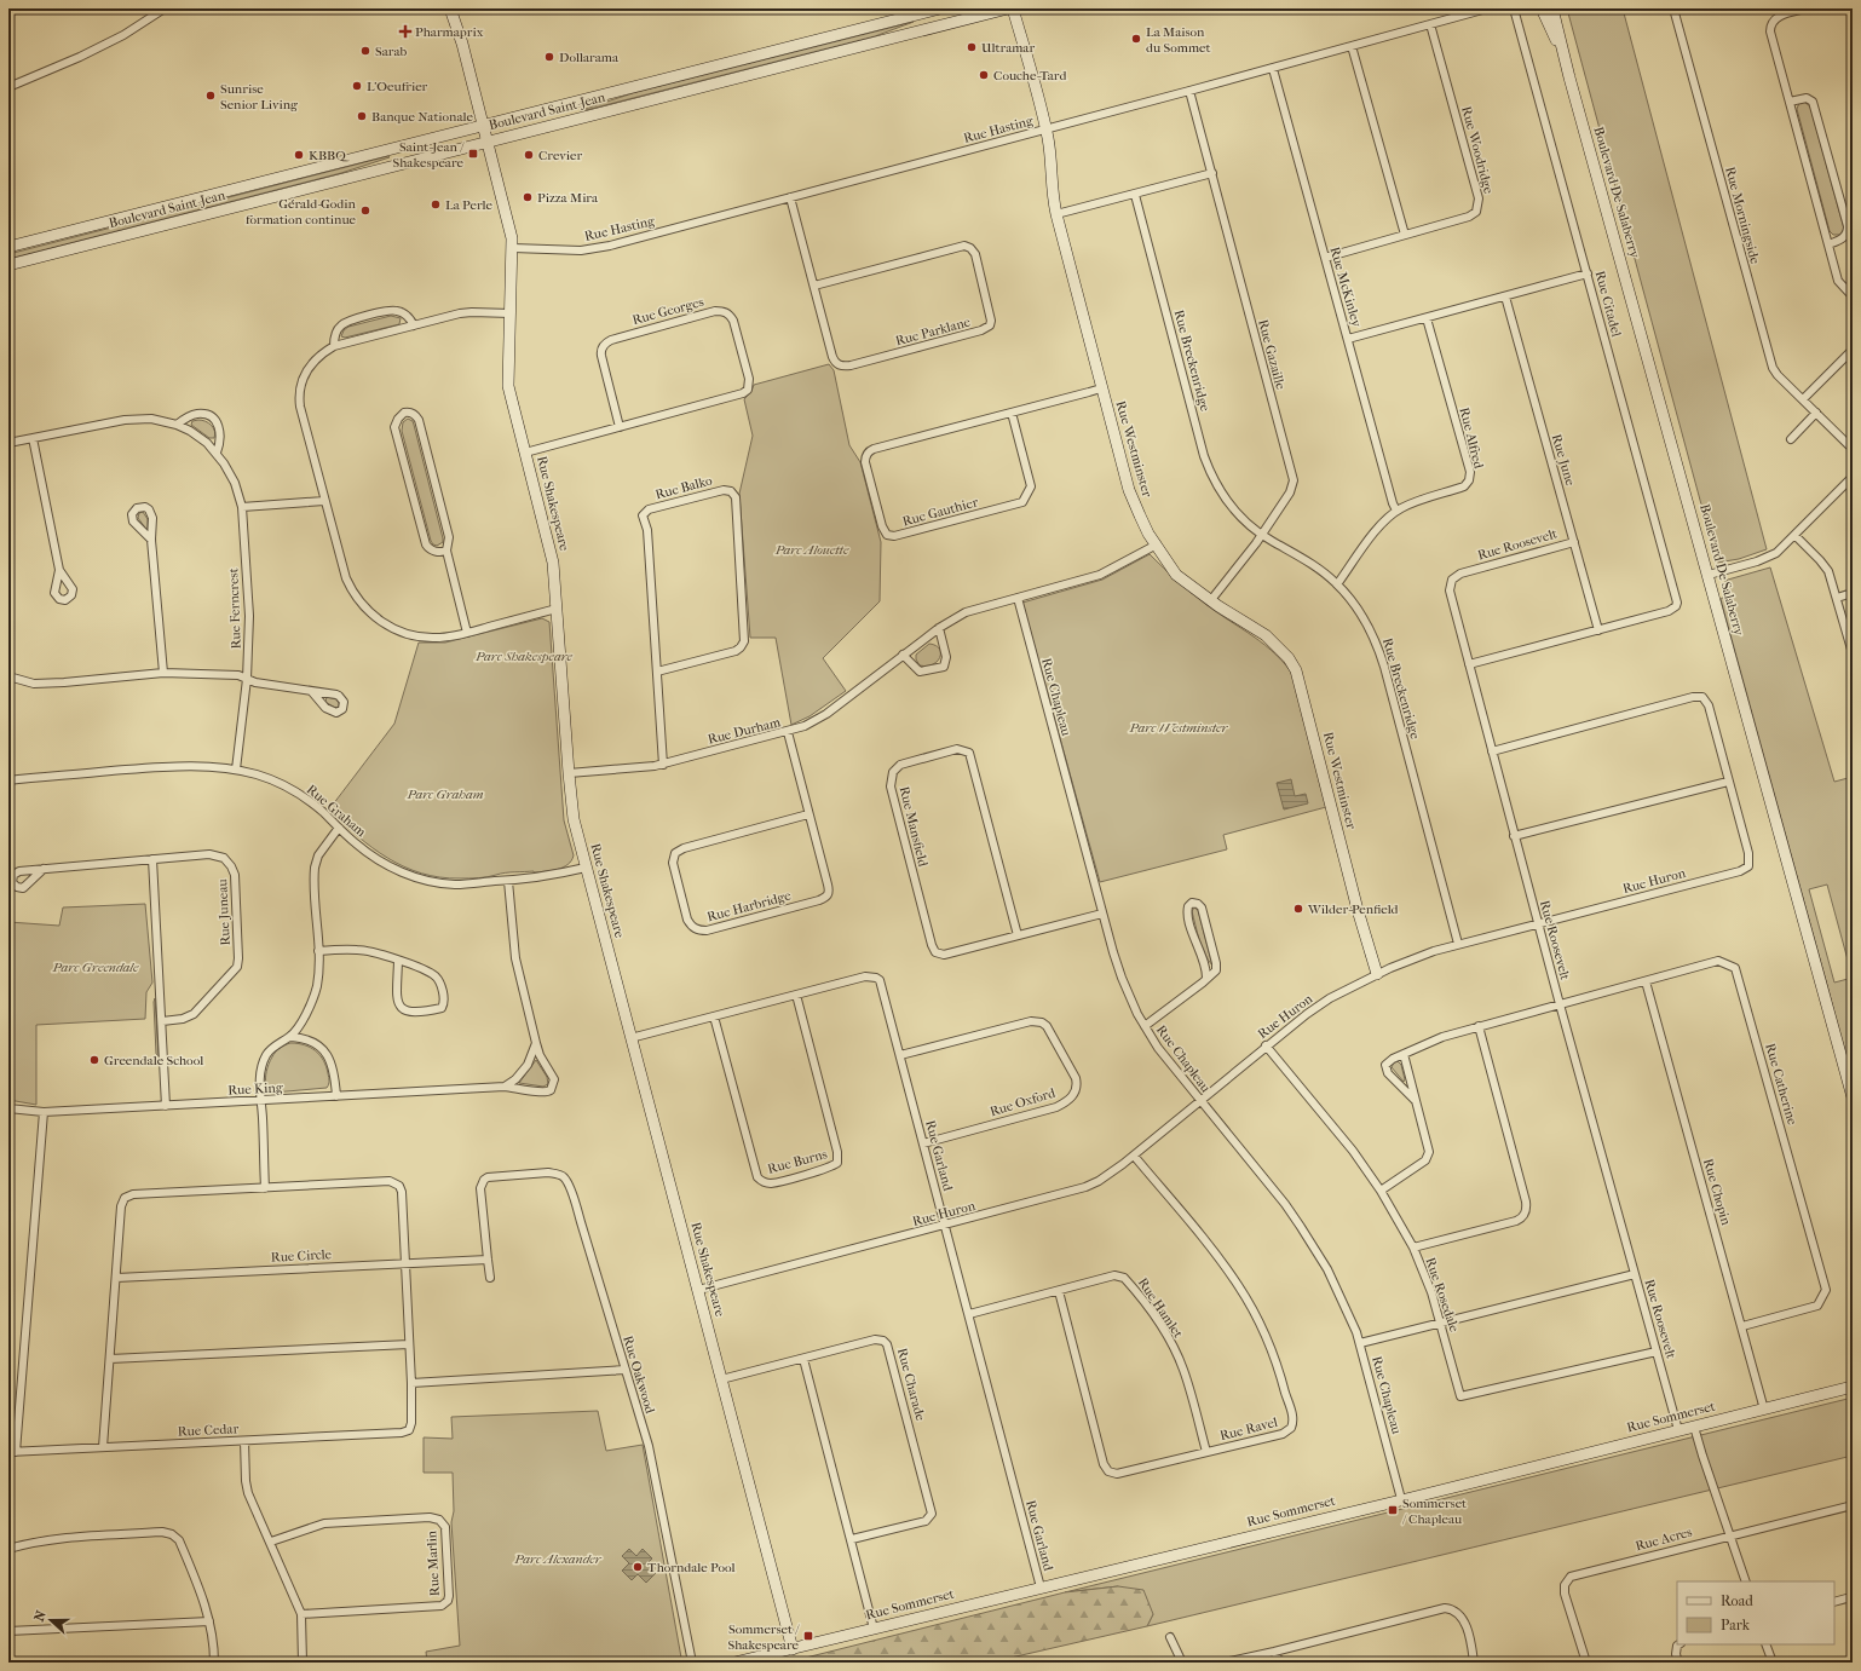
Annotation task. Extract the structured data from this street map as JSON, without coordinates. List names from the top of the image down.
{
  "streets": {
    "street": [
      "Boulevard Saint-Jean",
      "Rue Hasting",
      "Rue Woodridge",
      "Boulevard De Salaberry",
      "Rue Morningside",
      "Rue McKinley",
      "Rue Citadel",
      "Rue Georges",
      "Rue Parklane",
      "Rue Gazaille",
      "Rue Breckenridge",
      "Rue Alfred",
      "Rue Westminster",
      "Rue June",
      "Rue Balko",
      "Rue Shakespeare",
      "Rue Gauthier",
      "Rue Roosevelt",
      "Rue Ferncrest",
      "Rue Chapleau",
      "Rue Durham",
      "Rue Graham",
      "Rue Mansfield",
      "Rue Huron",
      "Rue Harbridge",
      "Rue Juneau",
      "Rue Catherine",
      "Rue King",
      "Rue Oxford",
      "Rue Garland",
      "Rue Burns",
      "Rue Chopin",
      "Rue Circle",
      "Rue Rosedale",
      "Rue Hamlet",
      "Rue Oakwood",
      "Rue Charade",
      "Rue Sommerset",
      "Rue Ravel",
      "Rue Cedar",
      "Rue Acres",
      "Rue Marlin"
    ]
  },
  "crossings": [
    ["Boulevard Saint-Jean", "Rue Shakespeare"],
    ["Rue Hasting", "Rue Woodridge"],
    ["Rue Hasting", "Rue McKinley"],
    ["Rue Hasting", "Rue Parklane"],
    ["Rue Hasting", "Rue Gazaille"],
    ["Rue Hasting", "Rue Westminster"],
    ["Rue Hasting", "Rue Shakespeare"],
    ["Rue Woodridge", "Rue McKinley"],
    ["Rue McKinley", "Rue Alfred"],
    ["Rue Citadel", "Rue June"],
    ["Rue Georges", "Rue Shakespeare"],
    ["Rue Gazaille", "Rue Breckenridge"],
    ["Rue Gazaille", "Rue Westminster"],
    ["Rue Breckenridge", "Rue Alfred"],
    ["Rue Breckenridge", "Rue Huron"],
    ["Rue Westminster", "Rue Gauthier"],
    ["Rue Westminster", "Rue Durham"],
    ["Rue Westminster", "Rue Huron"],
    ["Rue June", "Rue Roosevelt"],
    ["Rue Balko", "Rue Durham"],
    ["Rue Shakespeare", "Rue Durham"],
    ["Rue Shakespeare", "Rue Graham"],
    ["Rue Shakespeare", "Rue Huron"],
    ["Rue Shakespeare", "Rue Garland"],
    ["Rue Shakespeare", "Rue Charade"],
    ["Rue Shakespeare", "Rue Sommerset"],
    ["Rue Roosevelt", "Rue Huron"],
    ["Rue Roosevelt", "Rue Catherine"],
    ["Rue Roosevelt", "Rue Rosedale"],
    ["Rue Roosevelt", "Rue Sommerset"],
    ["Rue Ferncrest", "Rue Graham"],
    ["Rue Chapleau", "Rue Durham"],
    ["Rue Chapleau", "Rue Mansfield"],
    ["Rue Chapleau", "Rue Huron"],
    ["Rue Chapleau", "Rue Sommerset"],
    ["Rue Durham", "Rue Harbridge"],
    ["Rue Graham", "Rue King"],
    ["Rue Huron", "Rue Garland"],
    ["Rue Huron", "Rue Rosedale"],
    ["Rue Huron", "Rue Ravel"],
    ["Rue Catherine", "Rue Chopin"],
    ["Rue Oxford", "Rue Garland"],
    ["Rue Garland", "Rue Burns"],
    ["Rue Garland", "Rue Hamlet"],
    ["Rue Garland", "Rue Sommerset"],
    ["Rue Chopin", "Rue Sommerset"],
    ["Rue Circle", "Rue Oakwood"],
    ["Rue Hamlet", "Rue Ravel"]
  ],
  "parks": [
    "Parc Alouette",
    "Parc Shakespeare",
    "Parc Westminster",
    "Parc Graham",
    "Parc Greendale",
    "Parc Alexander"
  ],
  "places": {
    "health": ["Pharmaprix"],
    "other": [
      "La Maison du Sommet",
      "Ultramar",
      "Sarab",
      "Dollarama",
      "Couche-Tard",
      "L'Oeufrier",
      "Sunrise Senior Living",
      "Banque Nationale",
      "KBBQ",
      "Crevier",
      "Pizza Mira",
      "La Perle",
      "Gérald-Godin formation continue",
      "Wilder-Penfield",
      "Greendale School",
      "Thorndale Pool"
    ],
    "transit": ["Saint-Jean / Shakespeare", "Sommerset / Chapleau", "Sommerset / Shakespeare"]
  },
  "legend": ["Road", "Park"],
  "north": "left"
}
